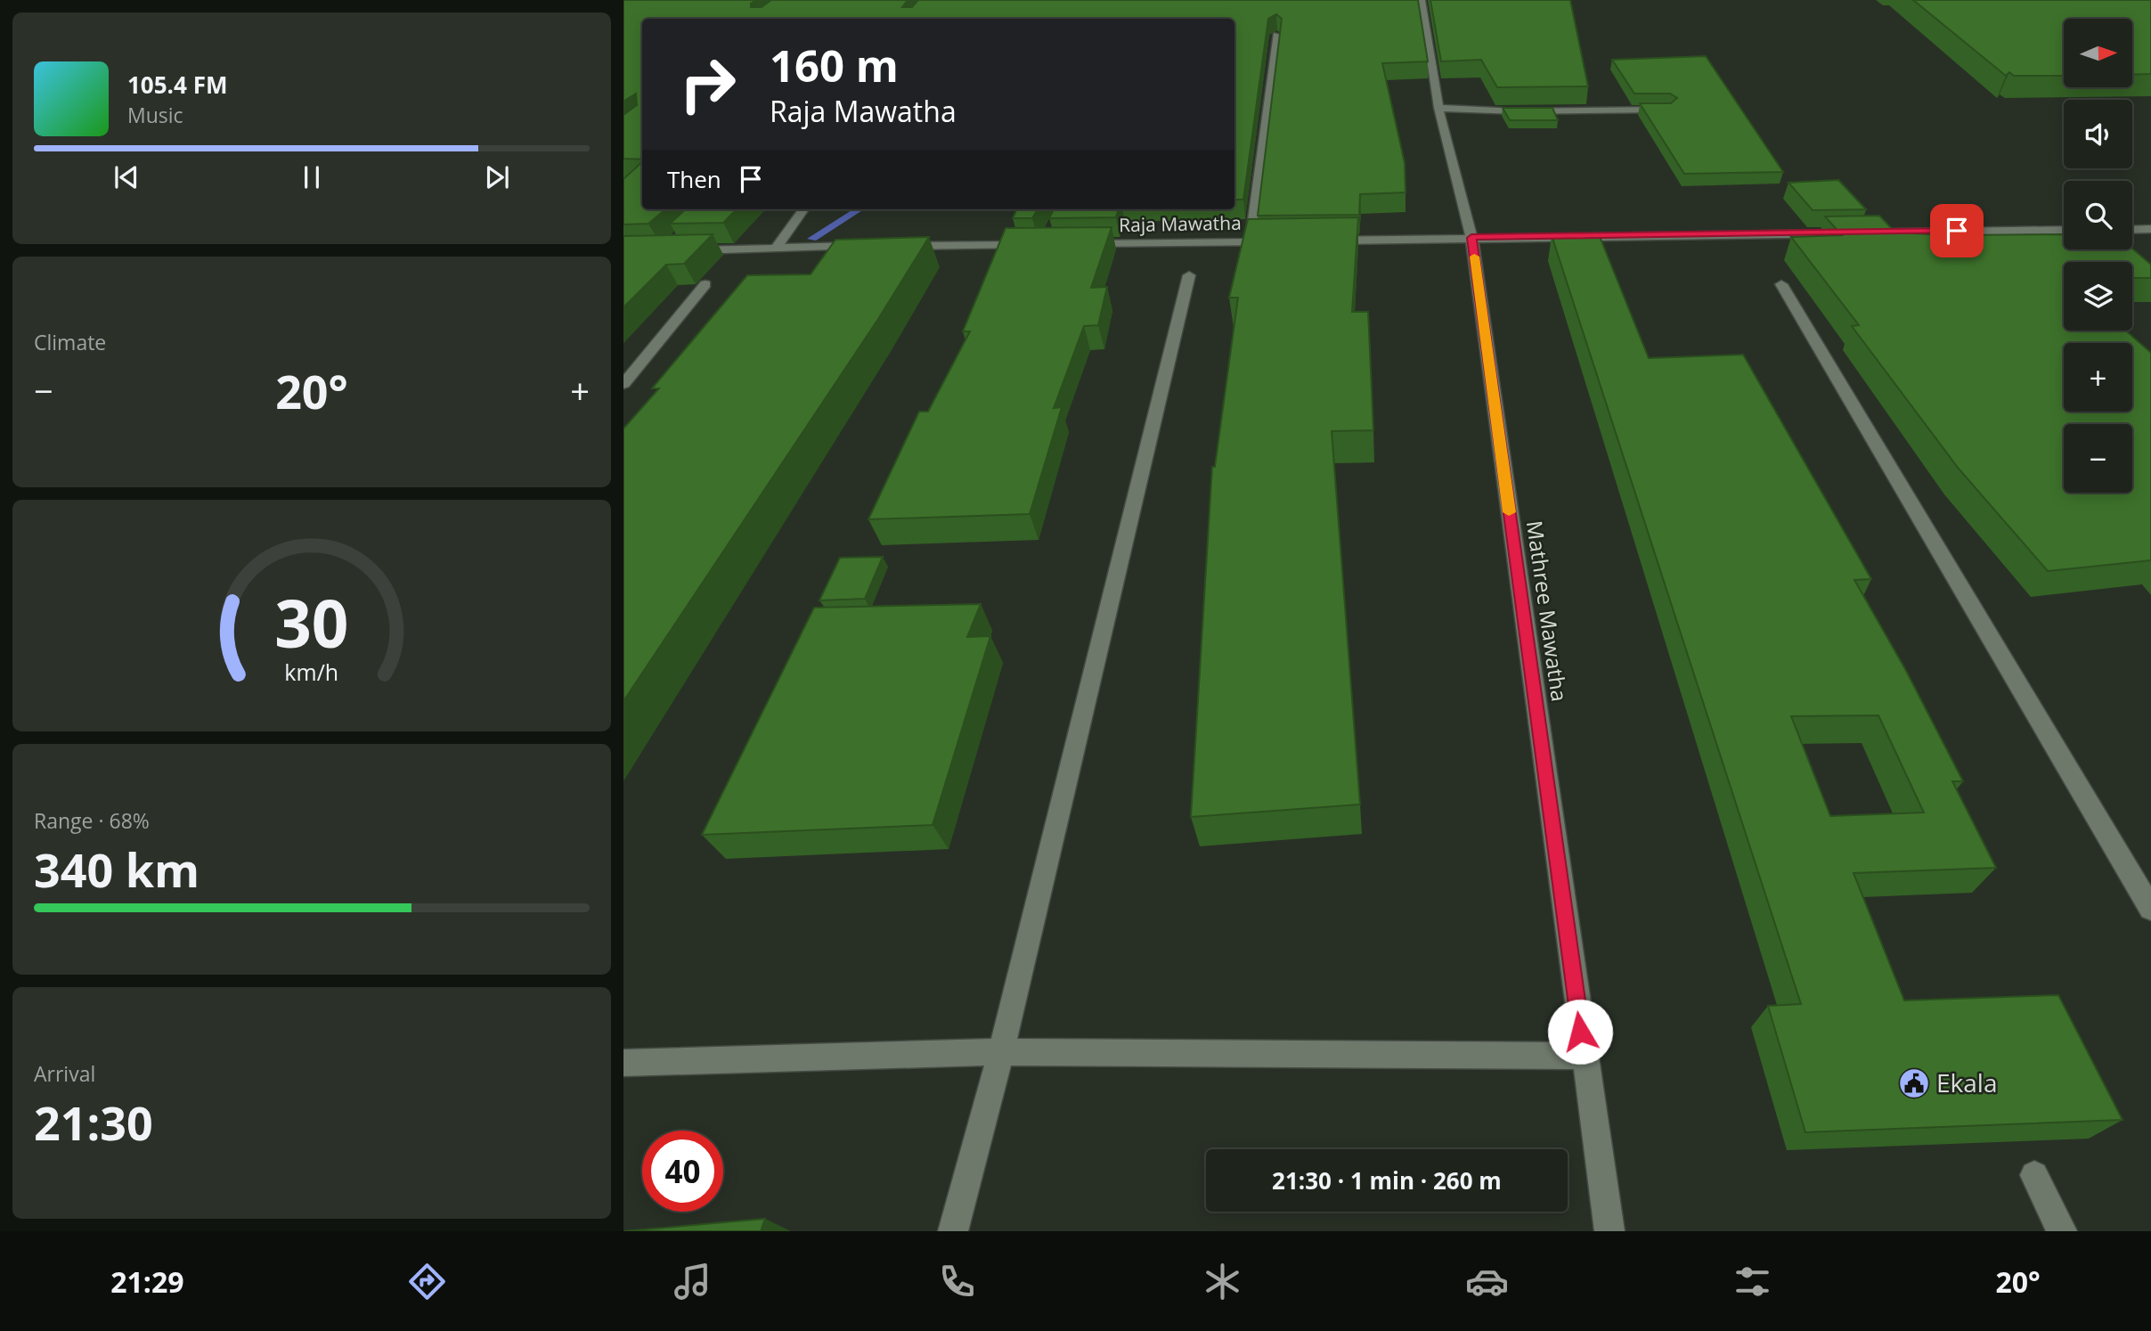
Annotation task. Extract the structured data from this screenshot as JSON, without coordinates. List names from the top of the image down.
{
  "streets": {
    "street": ["Raja Mawatha", "Mathree Mawatha"]
  },
  "places": {
    "public building": ["Ekala"]
  },
  "north": "right",
  "page": {
    "map_buttons": ["+", "−"],
    "turn": ["160 m", "Raja Mawatha"],
    "song": ["105.4 FM", "Music"],
    "then": "Then",
    "tile": [
      "Climate",
      ["Range · 68%", "340 km"],
      ["Arrival", "21:30"]
    ],
    "heat": ["−", "20°", "+"],
    "limit": "40",
    "trip": "21:30 · 1 min · 260 m",
    "tabs": ["21:29", "20°"],
    "gauge": ["30", "km/h"]
  }
}
